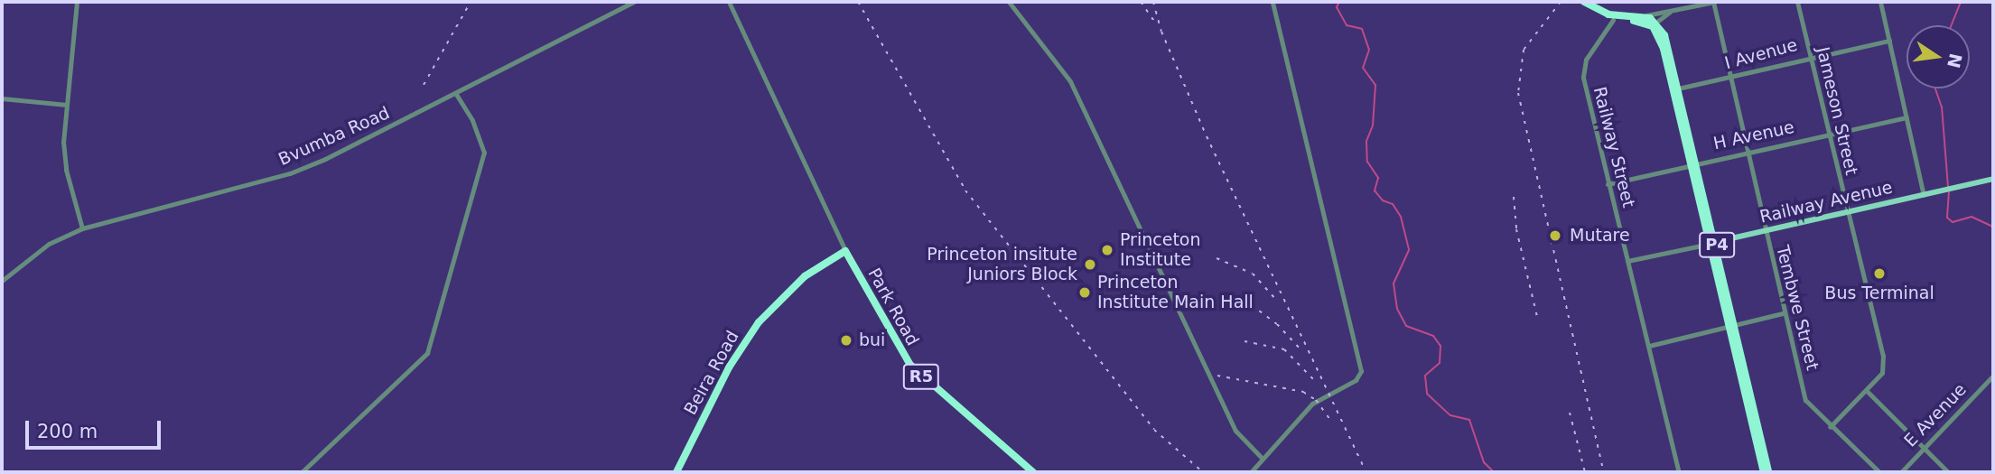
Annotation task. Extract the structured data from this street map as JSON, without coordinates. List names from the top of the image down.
{
  "streets": {
    "highway": [
      "P4",
      "Park Road",
      "Beira Road",
      "R5"
    ],
    "main road": ["Railway Avenue"],
    "street": [
      "I Avenue",
      "Jameson Street",
      "H Avenue",
      "Bvumba Road",
      "Railway Street",
      "Tembwe Street",
      "E Avenue"
    ]
  },
  "crossings": [
    ["I Avenue", "Jameson Street"],
    ["I Avenue", "P4"],
    ["I Avenue", "Tembwe Street"],
    ["Jameson Street", "H Avenue"],
    ["Jameson Street", "Railway Avenue"],
    ["H Avenue", "Railway Street"],
    ["H Avenue", "P4"],
    ["H Avenue", "Tembwe Street"],
    ["Railway Street", "Railway Avenue"],
    ["Railway Avenue", "P4"],
    ["Railway Avenue", "Tembwe Street"],
    ["Park Road", "Beira Road"]
  ],
  "places": [
    "Mutare",
    "Princeton Institute",
    "Princeton insitute Juniors Block",
    "Bus Terminal",
    "Princeton Institute Main Hall",
    "bui"
  ],
  "scale_bar": "200 m",
  "north": "right"
}
